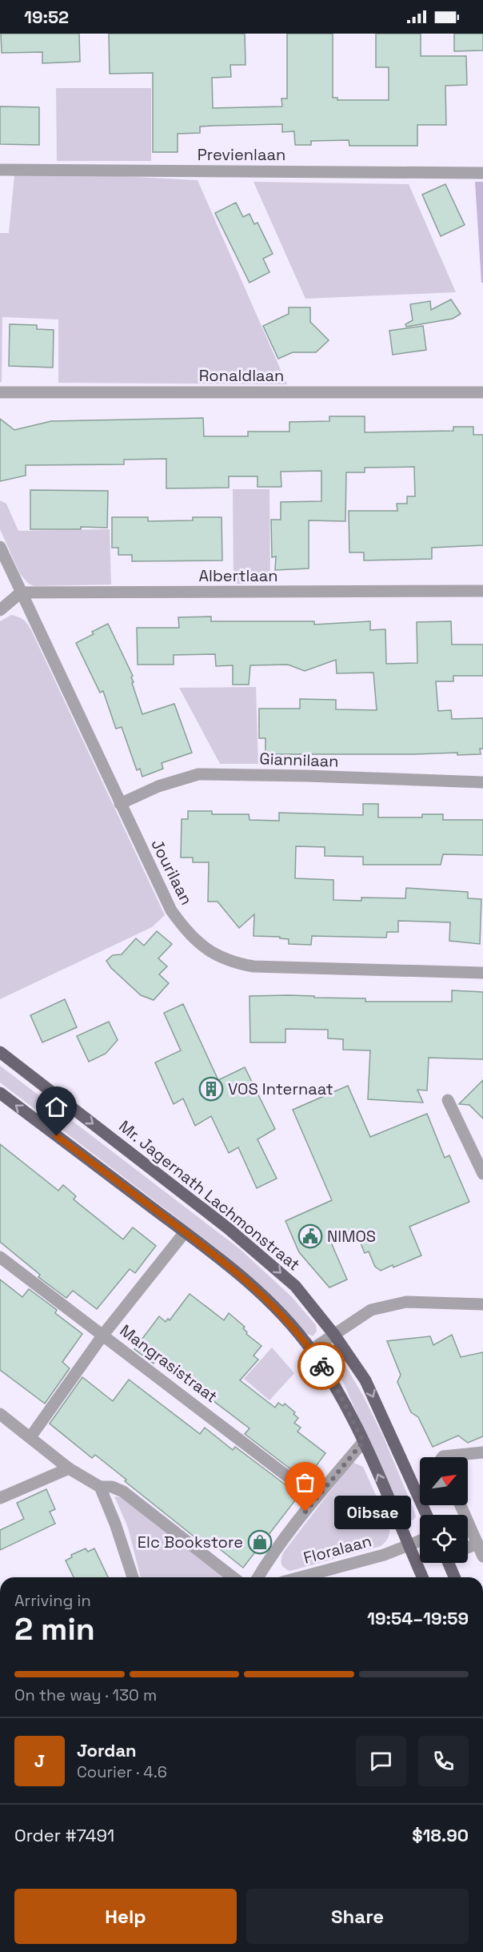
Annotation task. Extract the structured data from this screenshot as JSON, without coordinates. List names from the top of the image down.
{
  "streets": {
    "main road": ["Mr. Jagernath Lachmonstraat"],
    "street": [
      "Previenlaan",
      "Ronaldlaan",
      "Albertlaan",
      "Giannilaan",
      "Jourilaan",
      "Mangrasistraat",
      "Floralaan"
    ]
  },
  "crossings": [
    ["Albertlaan", "Jourilaan"],
    ["Giannilaan", "Jourilaan"]
  ],
  "places": {
    "building": ["VOS Internaat"],
    "public building": ["NIMOS"],
    "other": ["Oibsae"],
    "shop": ["Elc Bookstore"]
  },
  "north": "top right",
  "page": {
    "status": "19:52",
    "bubble": "Oibsae",
    "heading": ["2 min", "Arriving in", "19:54–19:59"],
    "panel": [
      "Jordan",
      "Courier · 4.6",
      "Order #7491",
      "$18.90"
    ],
    "bar": "On the way · 130 m",
    "round": "J",
    "buttons": ["Help", "Share"]
  }
}
